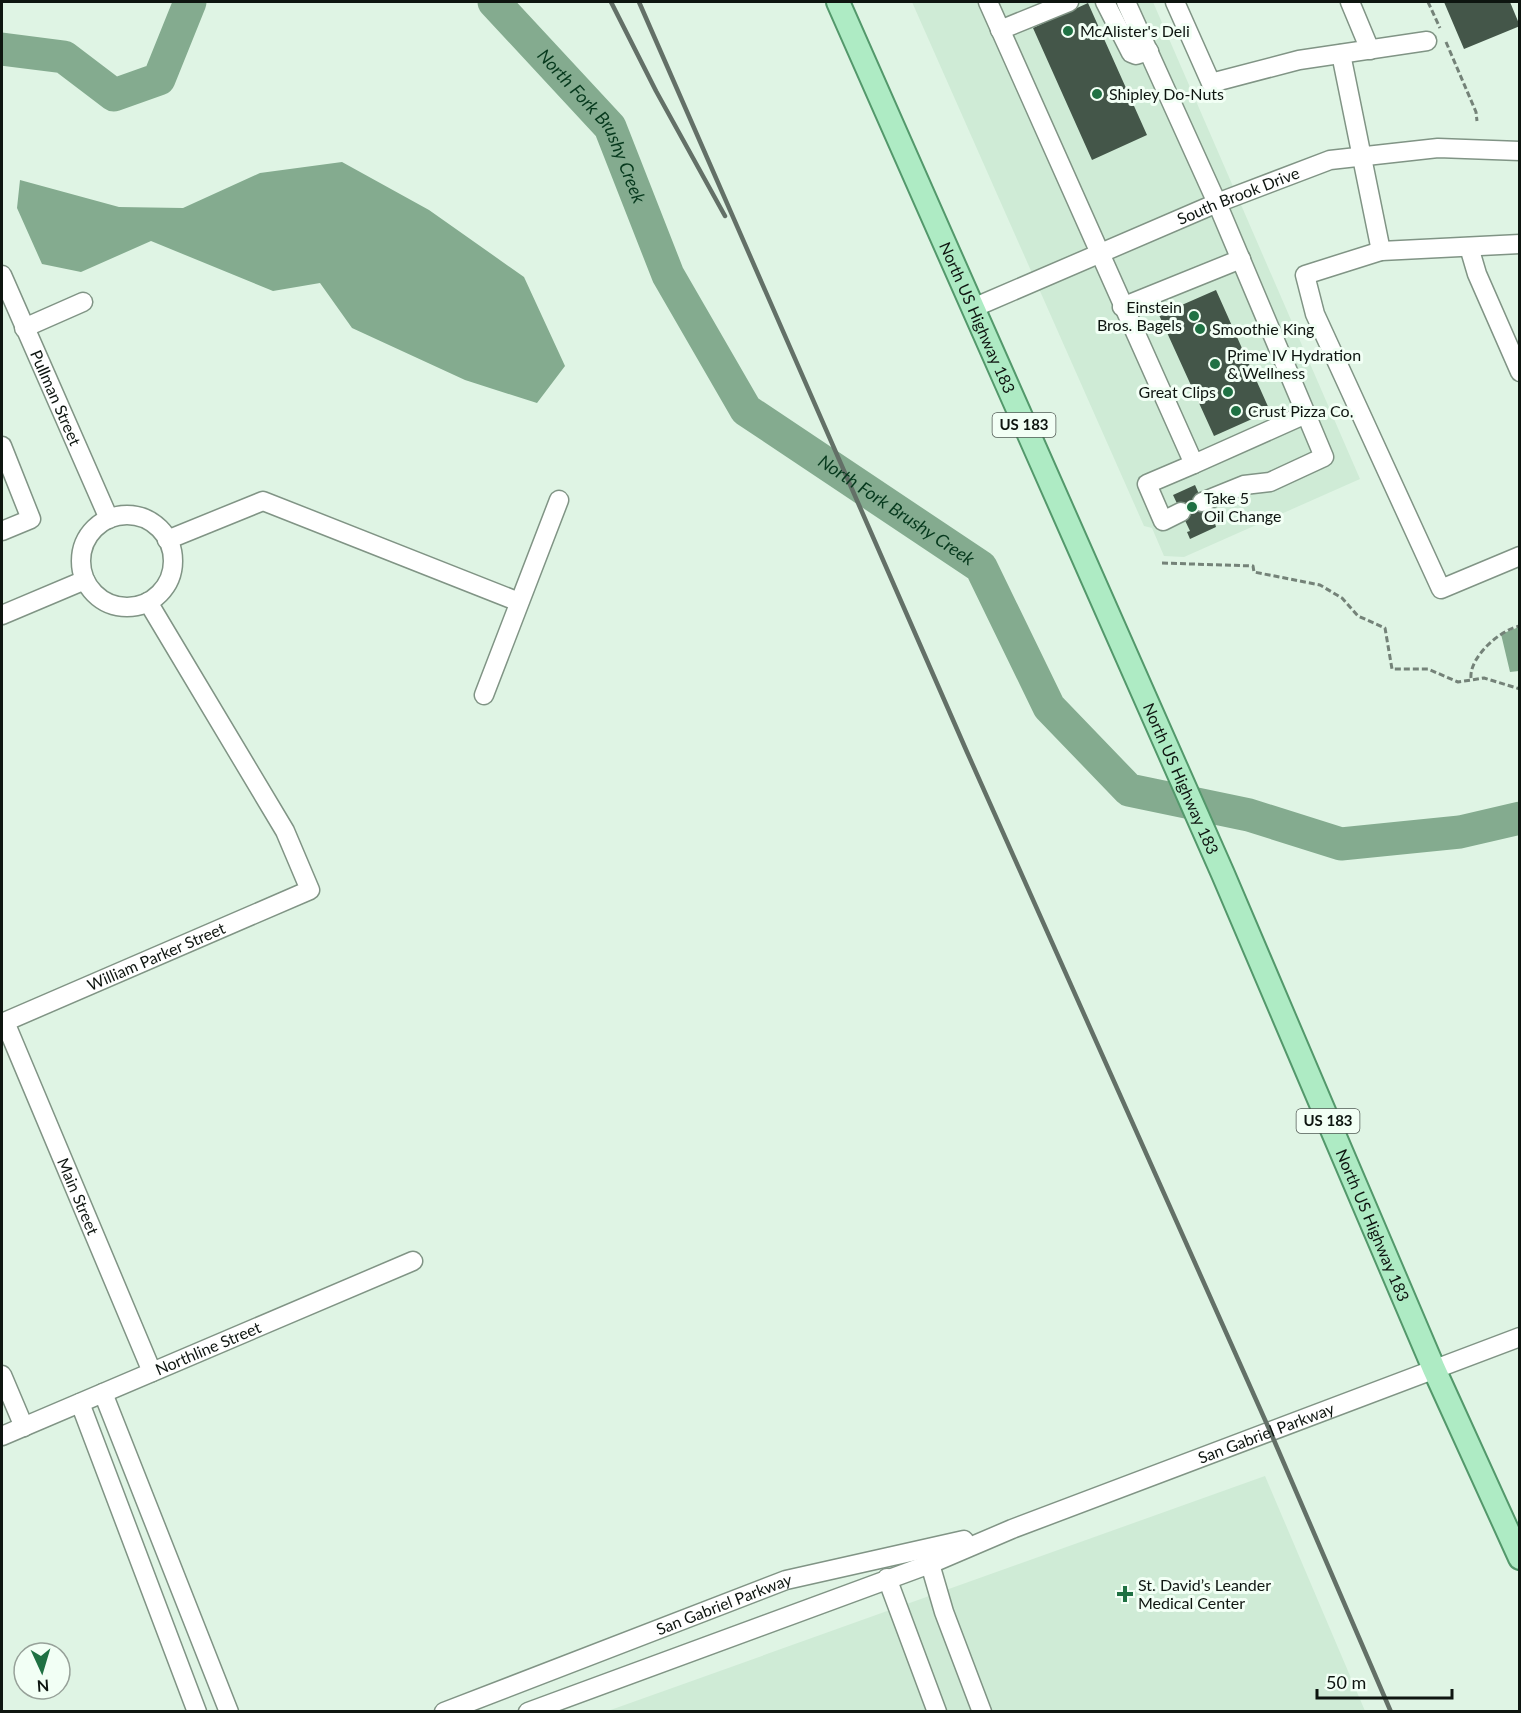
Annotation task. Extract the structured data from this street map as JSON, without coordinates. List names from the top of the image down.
{
  "streets": {
    "main road": ["North US Highway 183", "US 183"],
    "street": [
      "South Brook Drive",
      "Pullman Street",
      "William Parker Street",
      "Main Street",
      "Northline Street",
      "San Gabriel Parkway"
    ]
  },
  "crossings": [
    ["South Brook Drive", "North US Highway 183"],
    ["North US Highway 183", "San Gabriel Parkway"],
    ["Pullman Street", "William Parker Street"],
    ["William Parker Street", "Main Street"],
    ["Main Street", "Northline Street"]
  ],
  "water": ["North Fork Brushy Creek"],
  "places": {
    "other": [
      "McAlister's Deli",
      "Shipley Do-Nuts",
      "Einstein Bros. Bagels",
      "Smoothie King",
      "Prime IV Hydration & Wellness",
      "Great Clips",
      "Crust Pizza Co.",
      "Take 5 Oil Change"
    ],
    "health": ["St. David’s Leander Medical Center"]
  },
  "scale_bar": "50 m",
  "north": "bottom"
}
